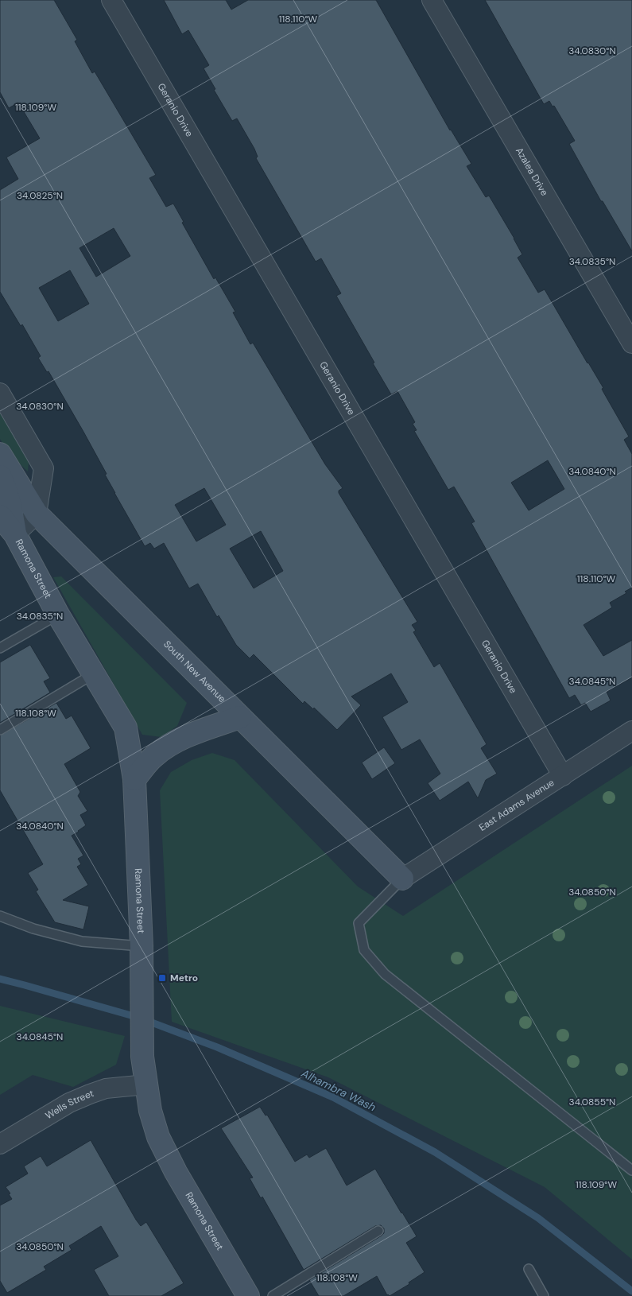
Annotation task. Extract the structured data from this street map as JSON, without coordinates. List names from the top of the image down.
{
  "streets": {
    "main road": ["Ramona Street", "South New Avenue"],
    "street": [
      "Geranio Drive",
      "Azalea Drive",
      "East Adams Avenue",
      "Wells Street"
    ]
  },
  "crossings": [
    ["Geranio Drive", "East Adams Avenue"],
    ["Ramona Street", "Wells Street"],
    ["South New Avenue", "East Adams Avenue"]
  ],
  "water": ["Alhambra Wash"],
  "places": {
    "transit": ["Metro"]
  },
  "coordinates": [
    "118.110°W",
    "34.0830°N",
    "118.109°W",
    "34.0825°N",
    "34.0835°N",
    "34.0840°N",
    "34.0845°N",
    "118.108°W",
    "34.0850°N",
    "34.0855°N"
  ]
}
